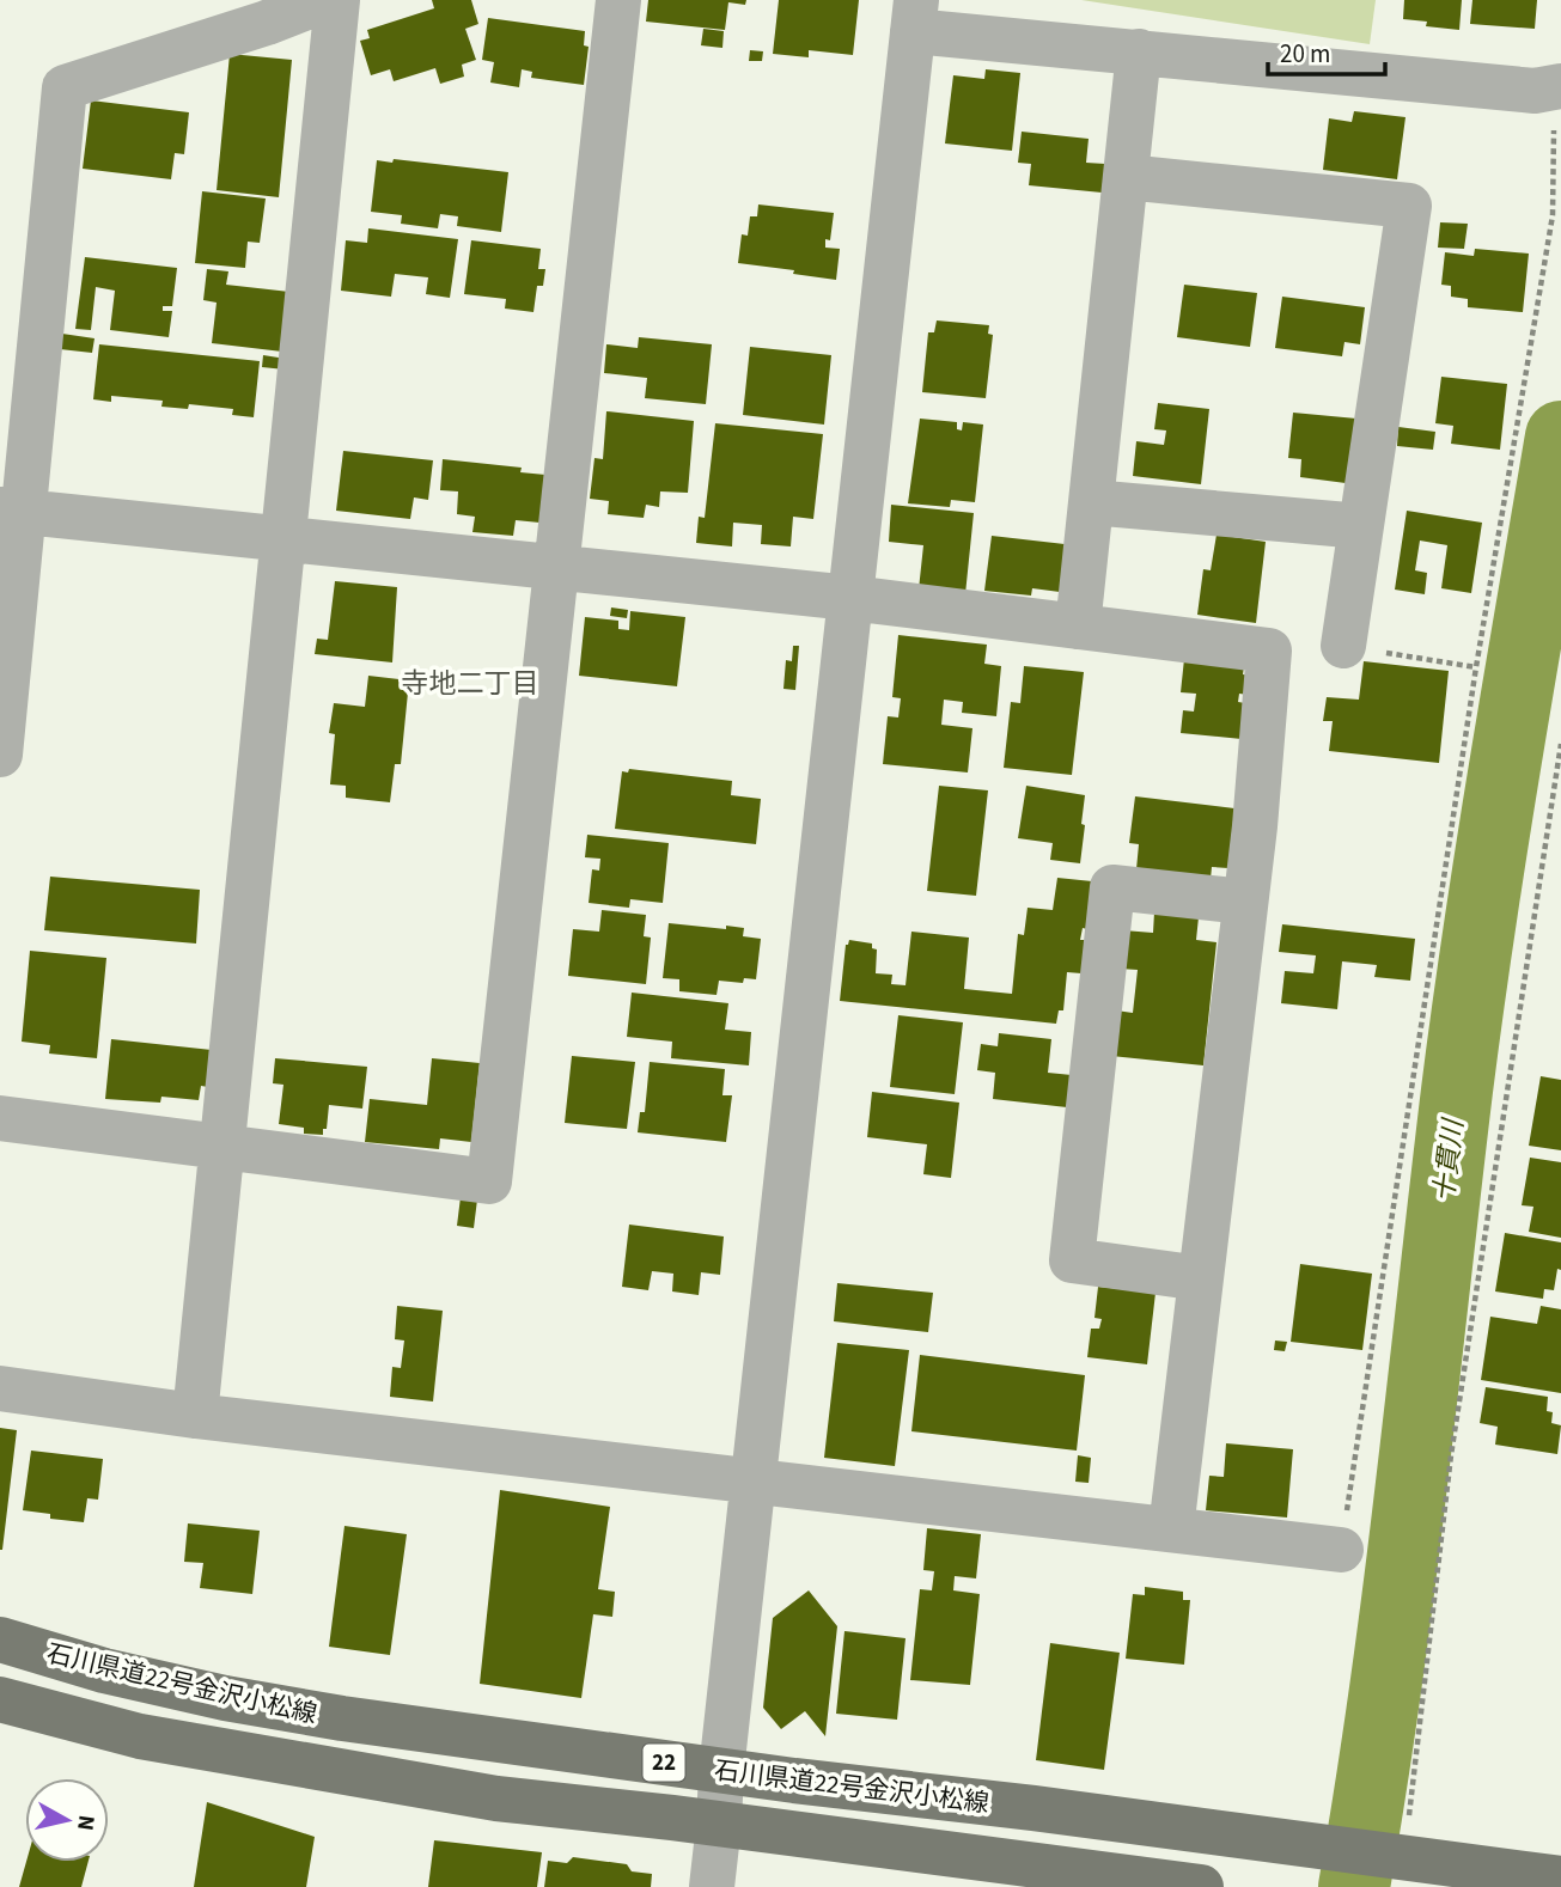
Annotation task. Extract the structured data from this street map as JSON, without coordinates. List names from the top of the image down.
{
  "streets": {
    "main road": ["石川県道22号金沢小松線", "22"]
  },
  "districts": ["寺地二丁目"],
  "water": ["十貫川"],
  "scale_bar": "20 m",
  "north": "right"
}
